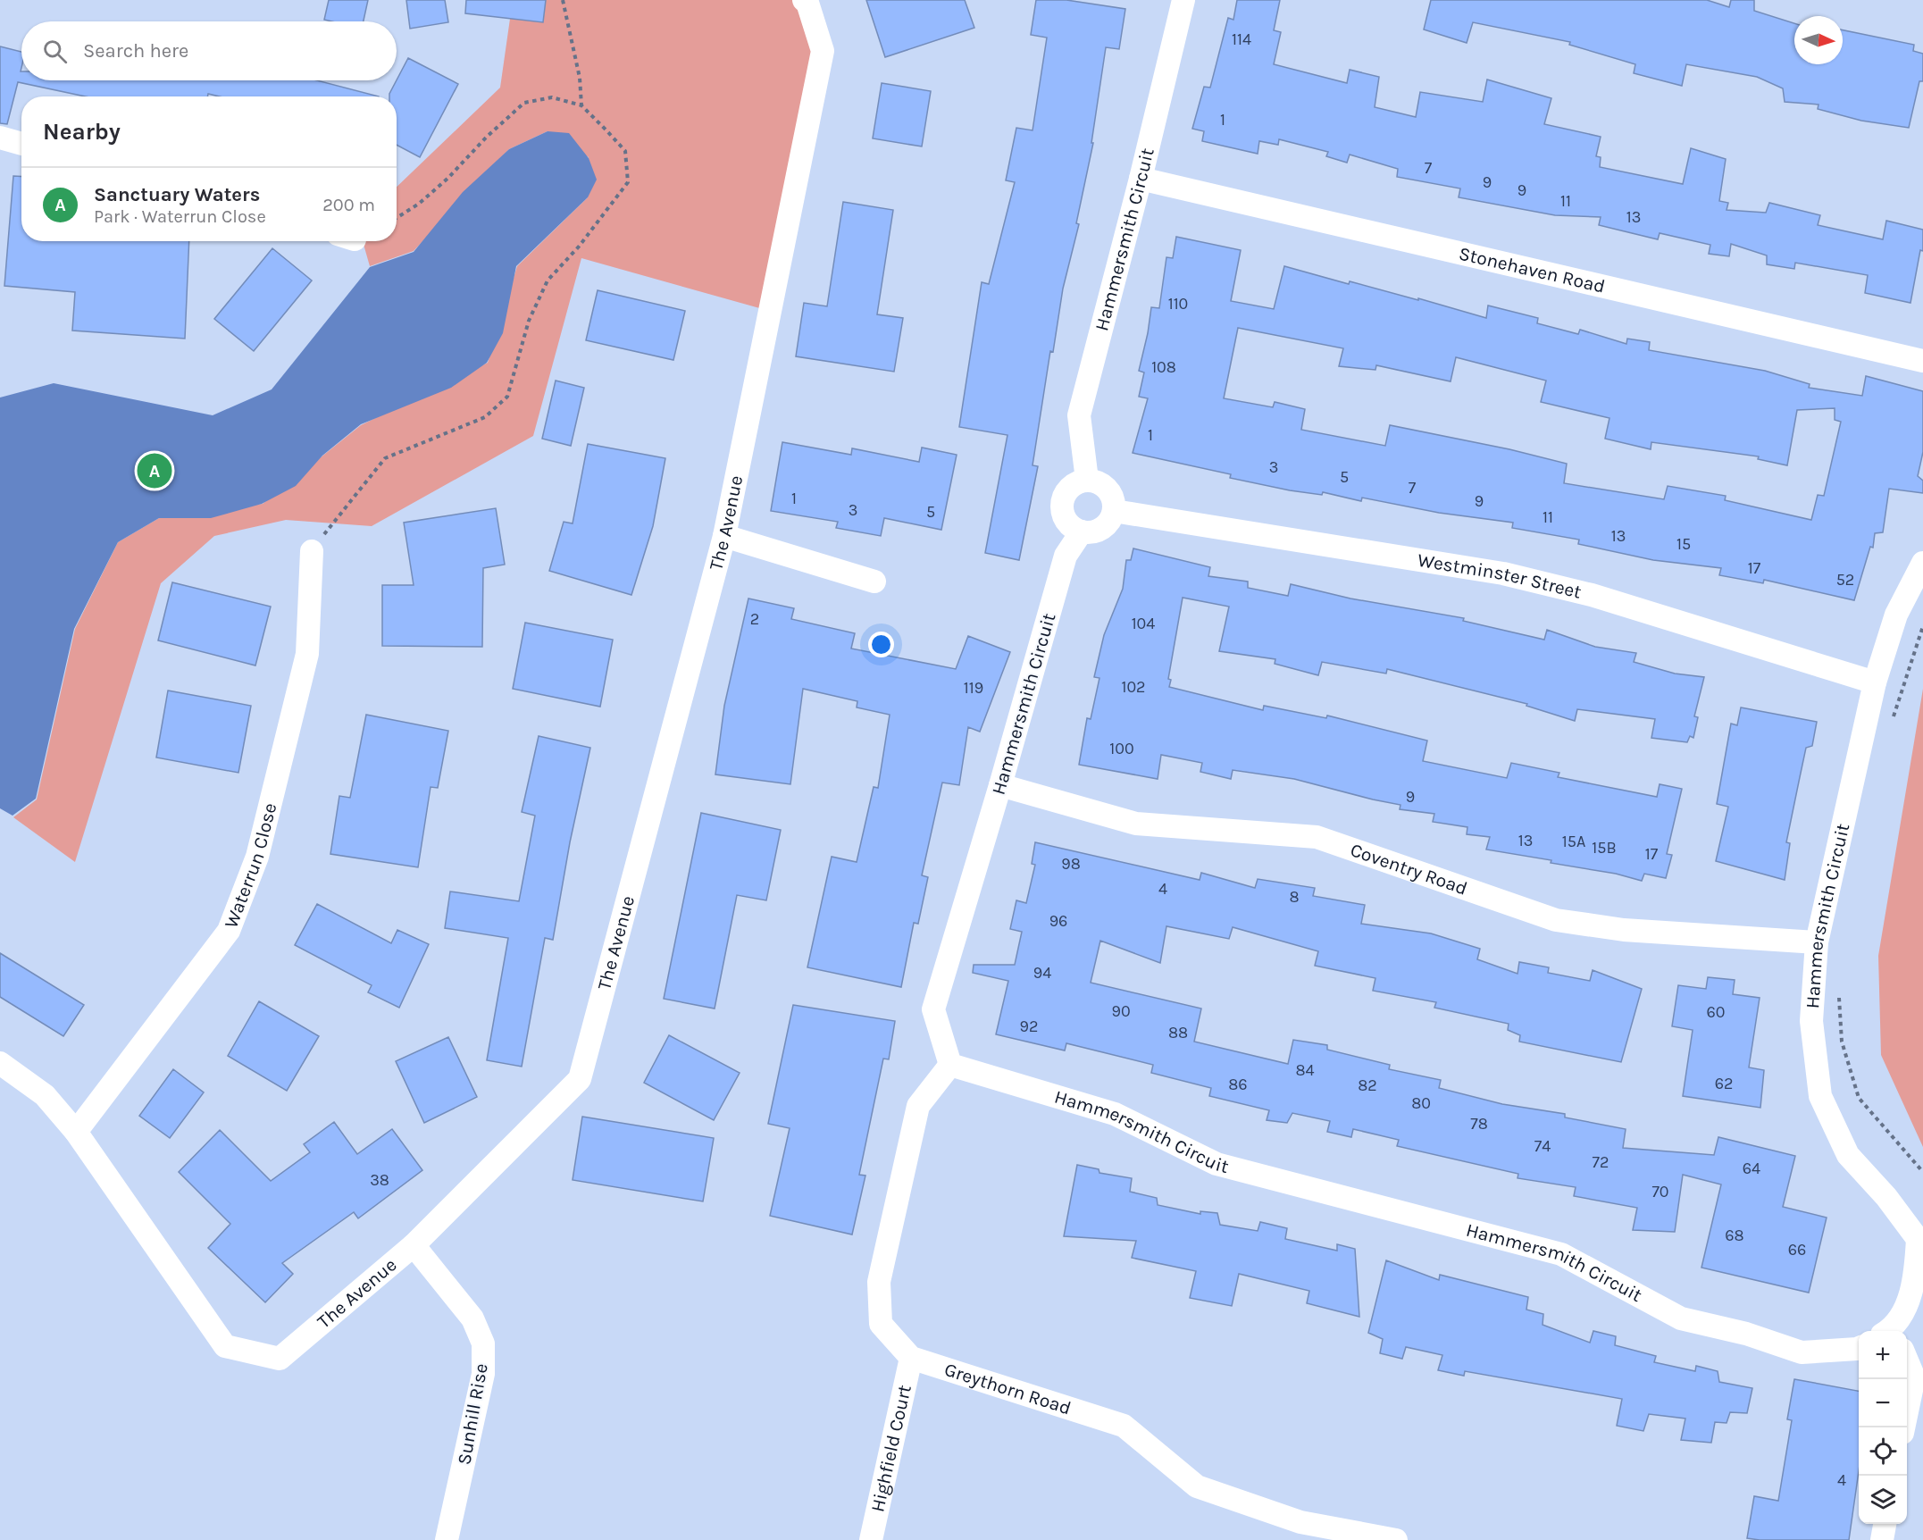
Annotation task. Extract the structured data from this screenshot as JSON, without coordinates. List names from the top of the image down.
{
  "streets": {
    "street": [
      "Hammersmith Circuit",
      "Stonehaven Road",
      "The Avenue",
      "Westminster Street",
      "Waterrun Close",
      "Coventry Road",
      "Greythorn Road",
      "Sunhill Rise",
      "Highfield Court"
    ]
  },
  "crossings": [
    ["Hammersmith Circuit", "Stonehaven Road"],
    ["Hammersmith Circuit", "Westminster Street"],
    ["Hammersmith Circuit", "Coventry Road"],
    ["The Avenue", "Waterrun Close"],
    ["The Avenue", "Sunhill Rise"],
    ["Greythorn Road", "Highfield Court"]
  ],
  "house_numbers": [
    "114",
    "1",
    "7",
    "9",
    "9",
    "11",
    "13",
    "110",
    "108",
    "1",
    "3",
    "5",
    "7",
    "1",
    "9",
    "3",
    "5",
    "11",
    "13",
    "15",
    "17",
    "52",
    "2",
    "104",
    "102",
    "119",
    "100",
    "9",
    "13",
    "15A",
    "15B",
    "17",
    "98",
    "4",
    "8",
    "96",
    "94",
    "90",
    "60",
    "92",
    "88",
    "84",
    "62",
    "86",
    "82",
    "80",
    "78",
    "74",
    "72",
    "64",
    "38",
    "70",
    "68",
    "66",
    "4"
  ],
  "north": "right",
  "page": {
    "search": "Search here",
    "heading": "Nearby",
    "list": [
      {
        "mark": "A",
        "name": "Sanctuary Waters",
        "note": "Park · Waterrun Close",
        "value": "200 m"
      }
    ],
    "pins": "A",
    "map_buttons": ["+", "−"]
  }
}
